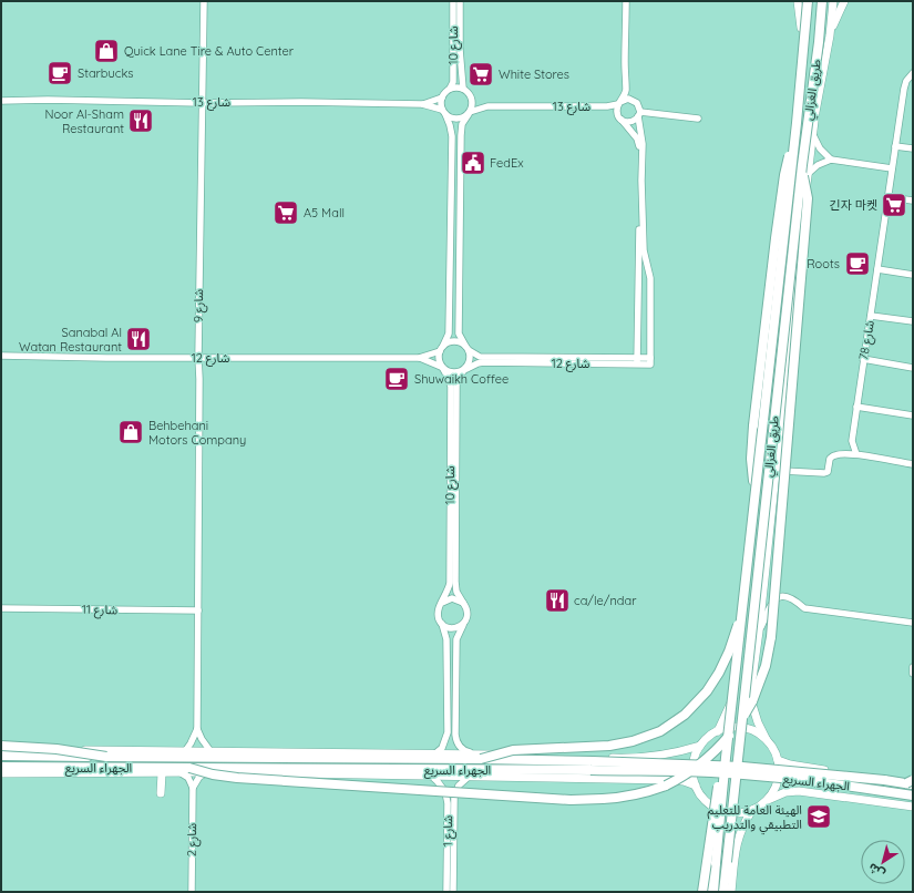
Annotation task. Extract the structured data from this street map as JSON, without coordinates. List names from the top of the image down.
{
  "streets": {
    "highway": ["طريق الغزالي", "الجهراء السريع"],
    "street": [
      "شارع 10",
      "شارع 13",
      "شارع 9",
      "شارع 78",
      "شارع 12",
      "شارع 11",
      "شارع 1",
      "شارع 2"
    ]
  },
  "crossings": [
    ["شارع 10", "شارع 13"],
    ["شارع 10", "شارع 12"],
    ["طريق الغزالي", "الجهراء السريع"],
    ["شارع 13", "شارع 9"],
    ["شارع 13", "شارع 12"],
    ["شارع 9", "شارع 12"],
    ["شارع 9", "شارع 11"],
    ["الجهراء السريع", "شارع 1"]
  ],
  "places": {
    "shop": ["Quick Lane Tire & Auto Center", "Behbehani Motors Company"],
    "cafe": ["Starbucks", "Roots", "Shuwaikh Coffee"],
    "supermarket": ["White Stores", "긴자 마켓", "A5 Mall"],
    "restaurant": ["Noor Al-Sham Restaurant", "Sanabal Al Watan Restaurant", "ca/le/ndar"],
    "public building": ["FedEx"],
    "school or university": ["الهيئة العامة للتعليم التطبيقي والتدريب"]
  },
  "north": "bottom left"
}
